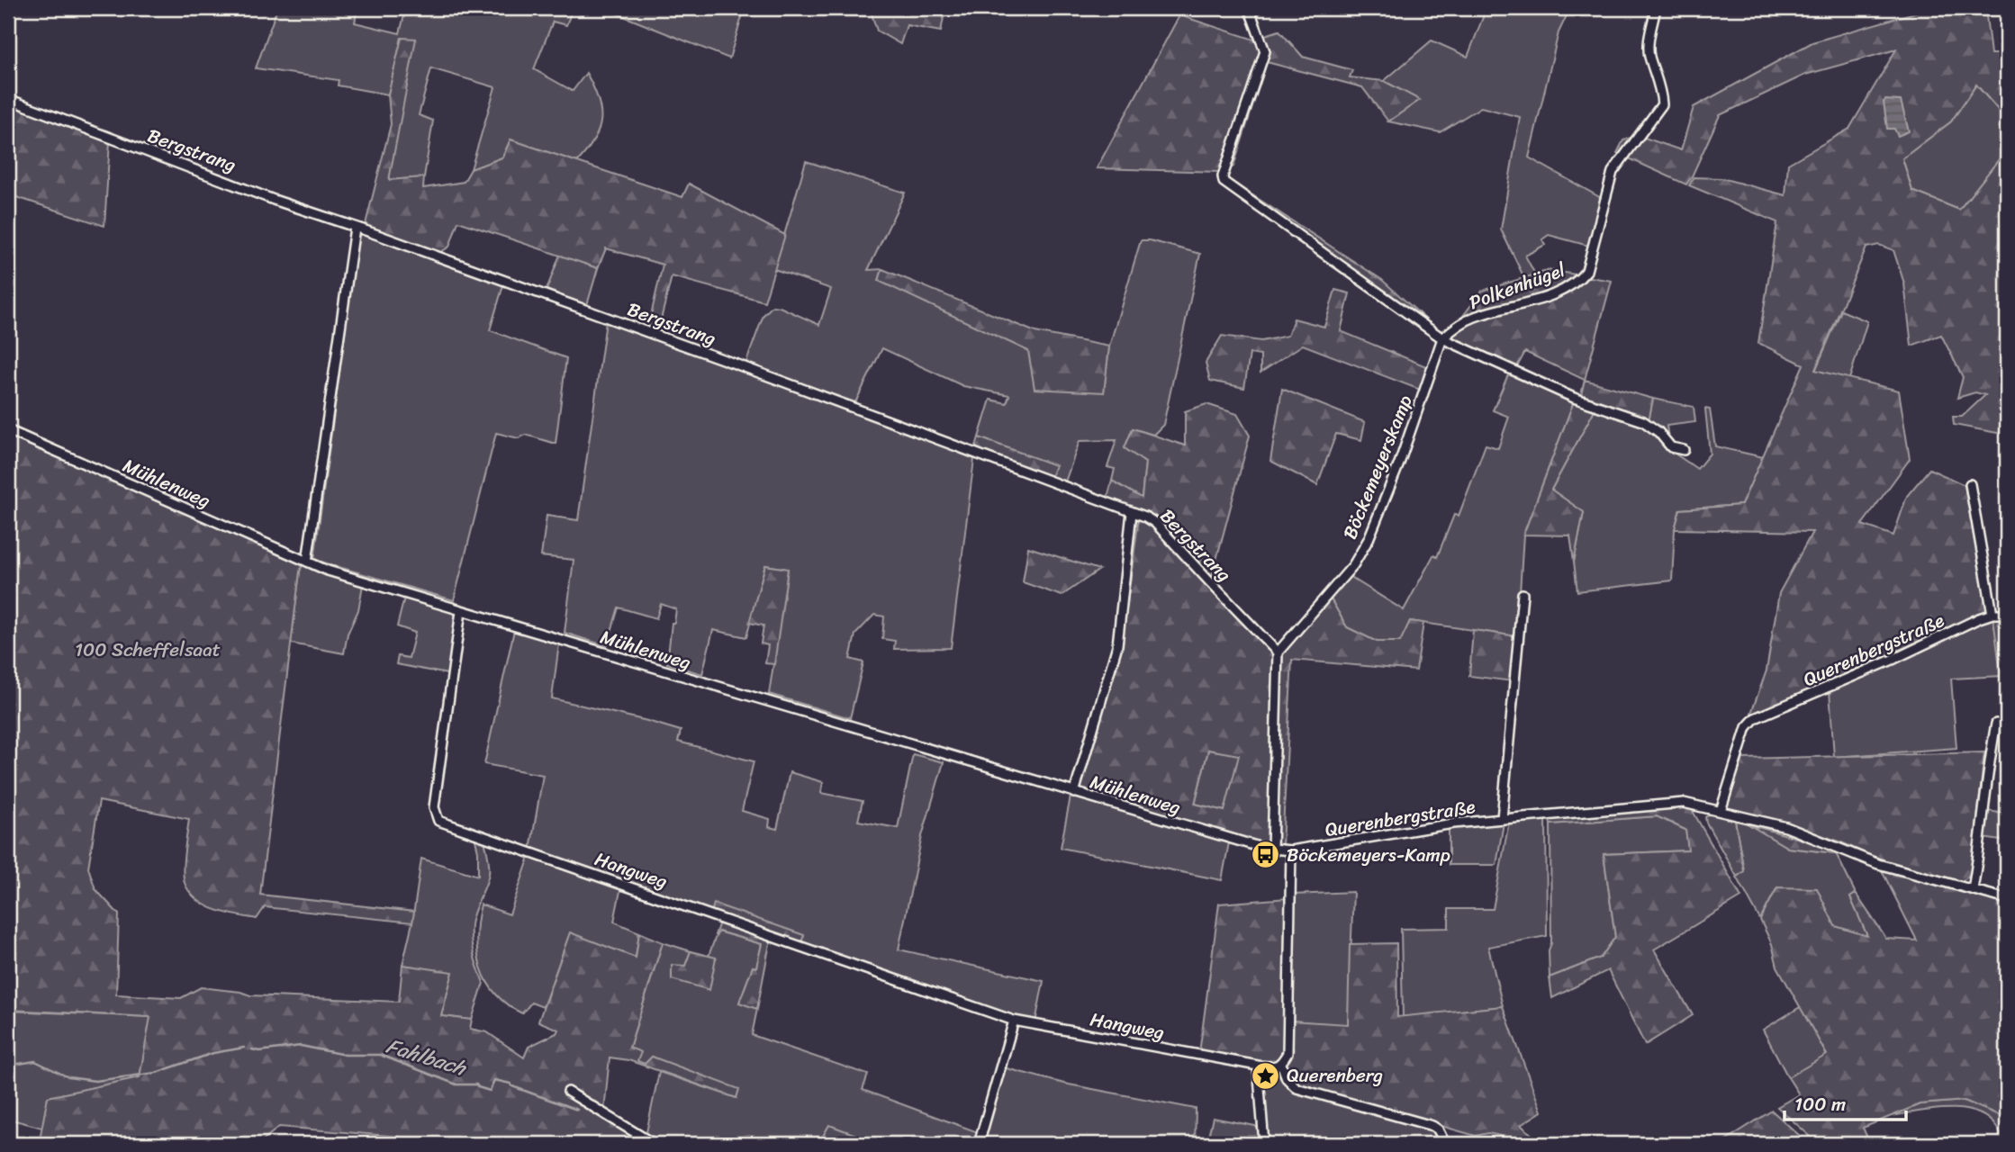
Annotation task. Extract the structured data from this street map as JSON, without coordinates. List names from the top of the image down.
{
  "streets": {
    "street": [
      "Bergstrang",
      "Polkenhügel",
      "Böckemeyerskamp",
      "Mühlenweg",
      "Querenbergstraße",
      "Hangweg"
    ]
  },
  "crossings": [
    ["Bergstrang", "Böckemeyerskamp"],
    ["Polkenhügel", "Böckemeyerskamp"],
    ["Mühlenweg", "Querenbergstraße"],
    ["Mühlenweg", "Hangweg"]
  ],
  "water": ["Fahlbach"],
  "parks": ["100 Scheffelsaat"],
  "places": {
    "bus stop": ["Böckemeyers-Kamp"],
    "place": ["Querenberg"]
  },
  "scale_bar": "100 m"
}
